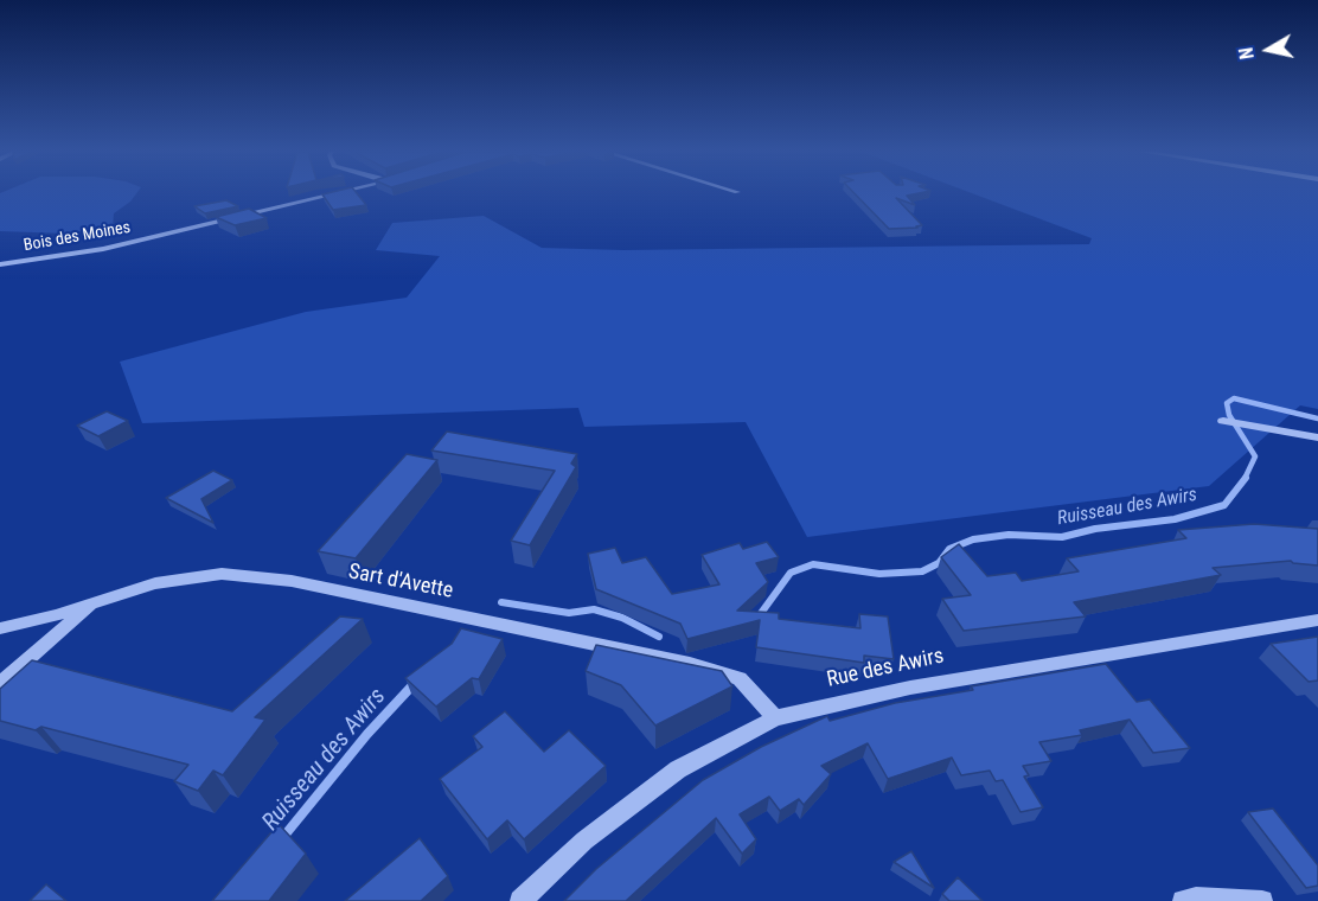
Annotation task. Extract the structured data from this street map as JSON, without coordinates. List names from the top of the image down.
{
  "streets": {
    "street": ["Bois des Moines", "Sart d'Avette", "Rue des Awirs"]
  },
  "crossings": [
    ["Sart d'Avette", "Rue des Awirs"]
  ],
  "water": ["Ruisseau des Awirs"],
  "north": "left"
}
